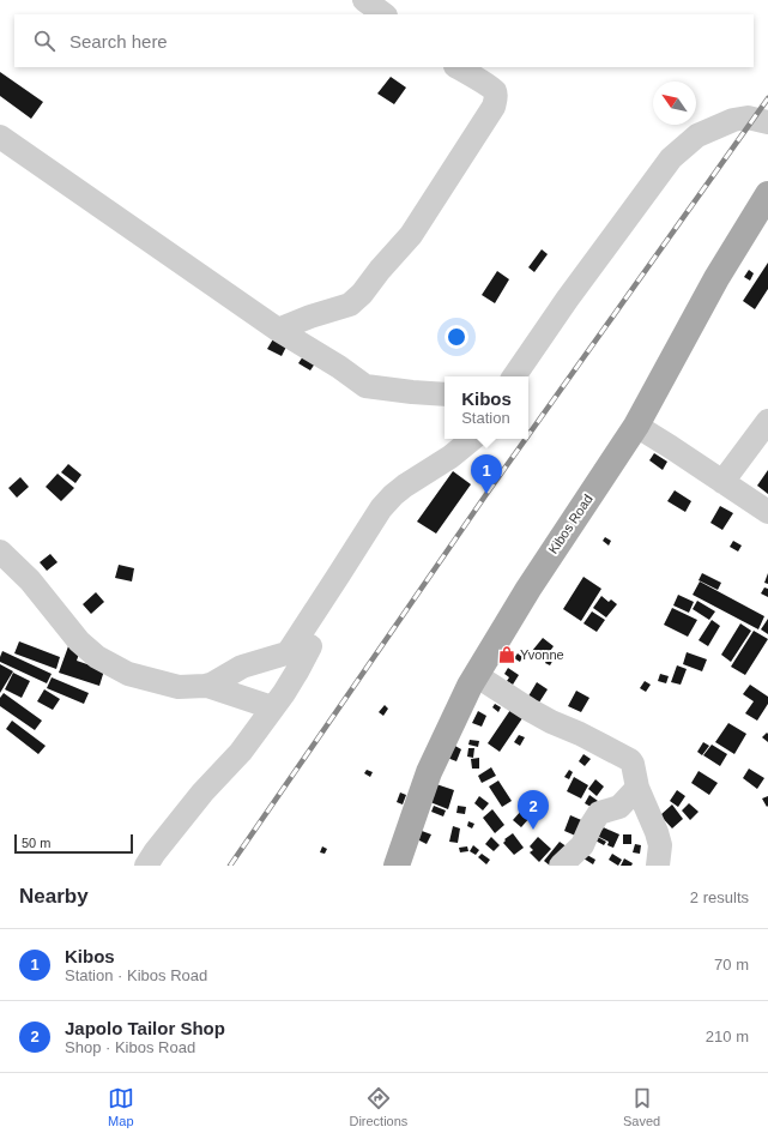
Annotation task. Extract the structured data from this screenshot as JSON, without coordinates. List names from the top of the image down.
{
  "streets": {
    "main road": ["Kibos Road"]
  },
  "places": {
    "shop": ["Yvonne"]
  },
  "scale_bar": "50 m",
  "north": "top left",
  "page": {
    "search": "Search here",
    "popup": ["Kibos", "Station"],
    "pins": ["1", "2"],
    "scale": "50 m",
    "heading": ["Nearby", "2 results"],
    "list": [
      {
        "mark": "1",
        "name": "Kibos",
        "note": "Station · Kibos Road",
        "value": "70 m"
      },
      {
        "mark": "2",
        "name": "Japolo Tailor Shop",
        "note": "Shop · Kibos Road",
        "value": "210 m"
      }
    ],
    "nav": ["Map", "Directions", "Saved"]
  }
}
